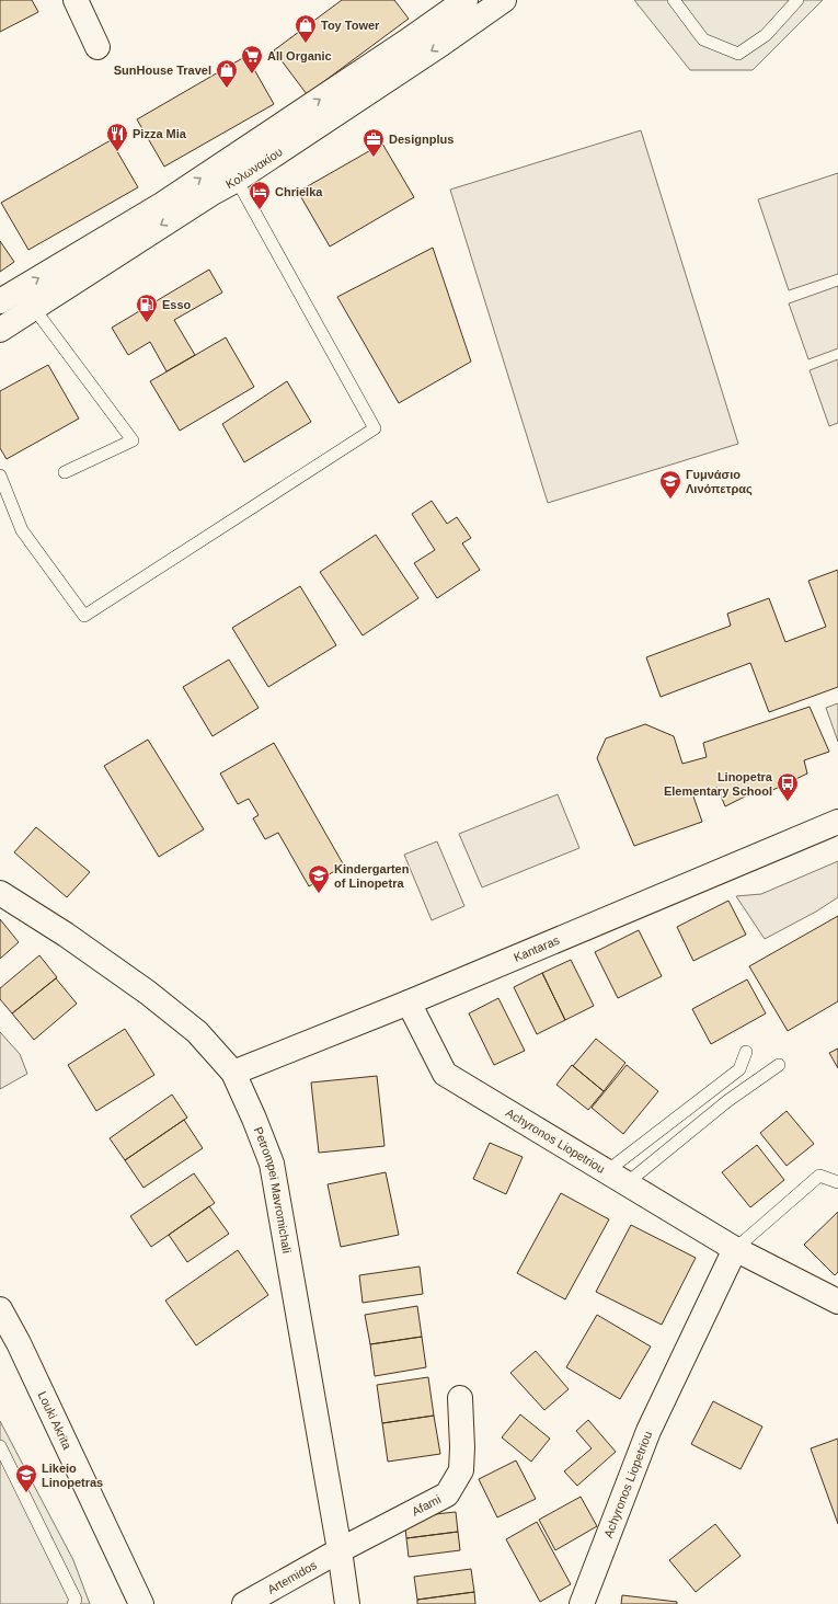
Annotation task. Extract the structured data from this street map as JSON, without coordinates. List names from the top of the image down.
{
  "streets": {
    "street": [
      "Κολωνακίου",
      "Kantaras",
      "Achyronos Liopetriou",
      "Petrompei Mavromichali",
      "Louki Akrita",
      "Afami",
      "Artemidos"
    ]
  },
  "crossings": [
    ["Kantaras", "Achyronos Liopetriou"],
    ["Kantaras", "Petrompei Mavromichali"],
    ["Petrompei Mavromichali", "Afami"],
    ["Petrompei Mavromichali", "Artemidos"],
    ["Afami", "Artemidos"]
  ],
  "places": {
    "shop": ["Toy Tower", "SunHouse Travel"],
    "supermarket": ["All Organic"],
    "restaurant": ["Pizza Mia"],
    "office": ["Designplus"],
    "hotel": ["Chrielka"],
    "fuel station": ["Esso"],
    "school or university": ["Γυμνάσιο Λινόπετρας", "Kindergarten of Linopetra", "Likeio Linopetras"],
    "bus stop": ["Linopetra Elementary School"]
  }
}
